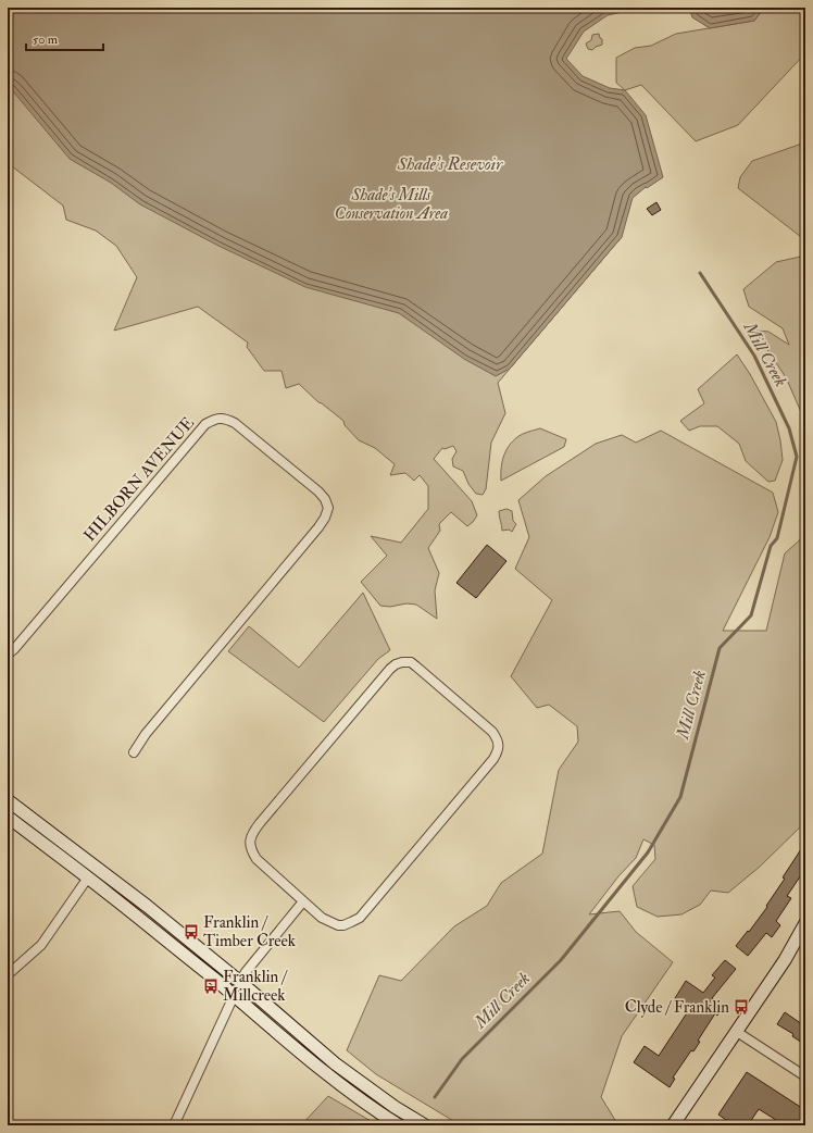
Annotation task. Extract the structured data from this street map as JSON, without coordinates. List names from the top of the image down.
{
  "streets": {
    "street": ["HILBORN AVENUE"]
  },
  "water": ["Shade’s Resevoir", "Mill Creek"],
  "parks": ["Shade’s Mills Conservation Area"],
  "places": {
    "bus stop": ["Franklin / Timber Creek", "Franklin / Millcreek", "Clyde / Franklin"]
  },
  "scale_bar": "50 m"
}
